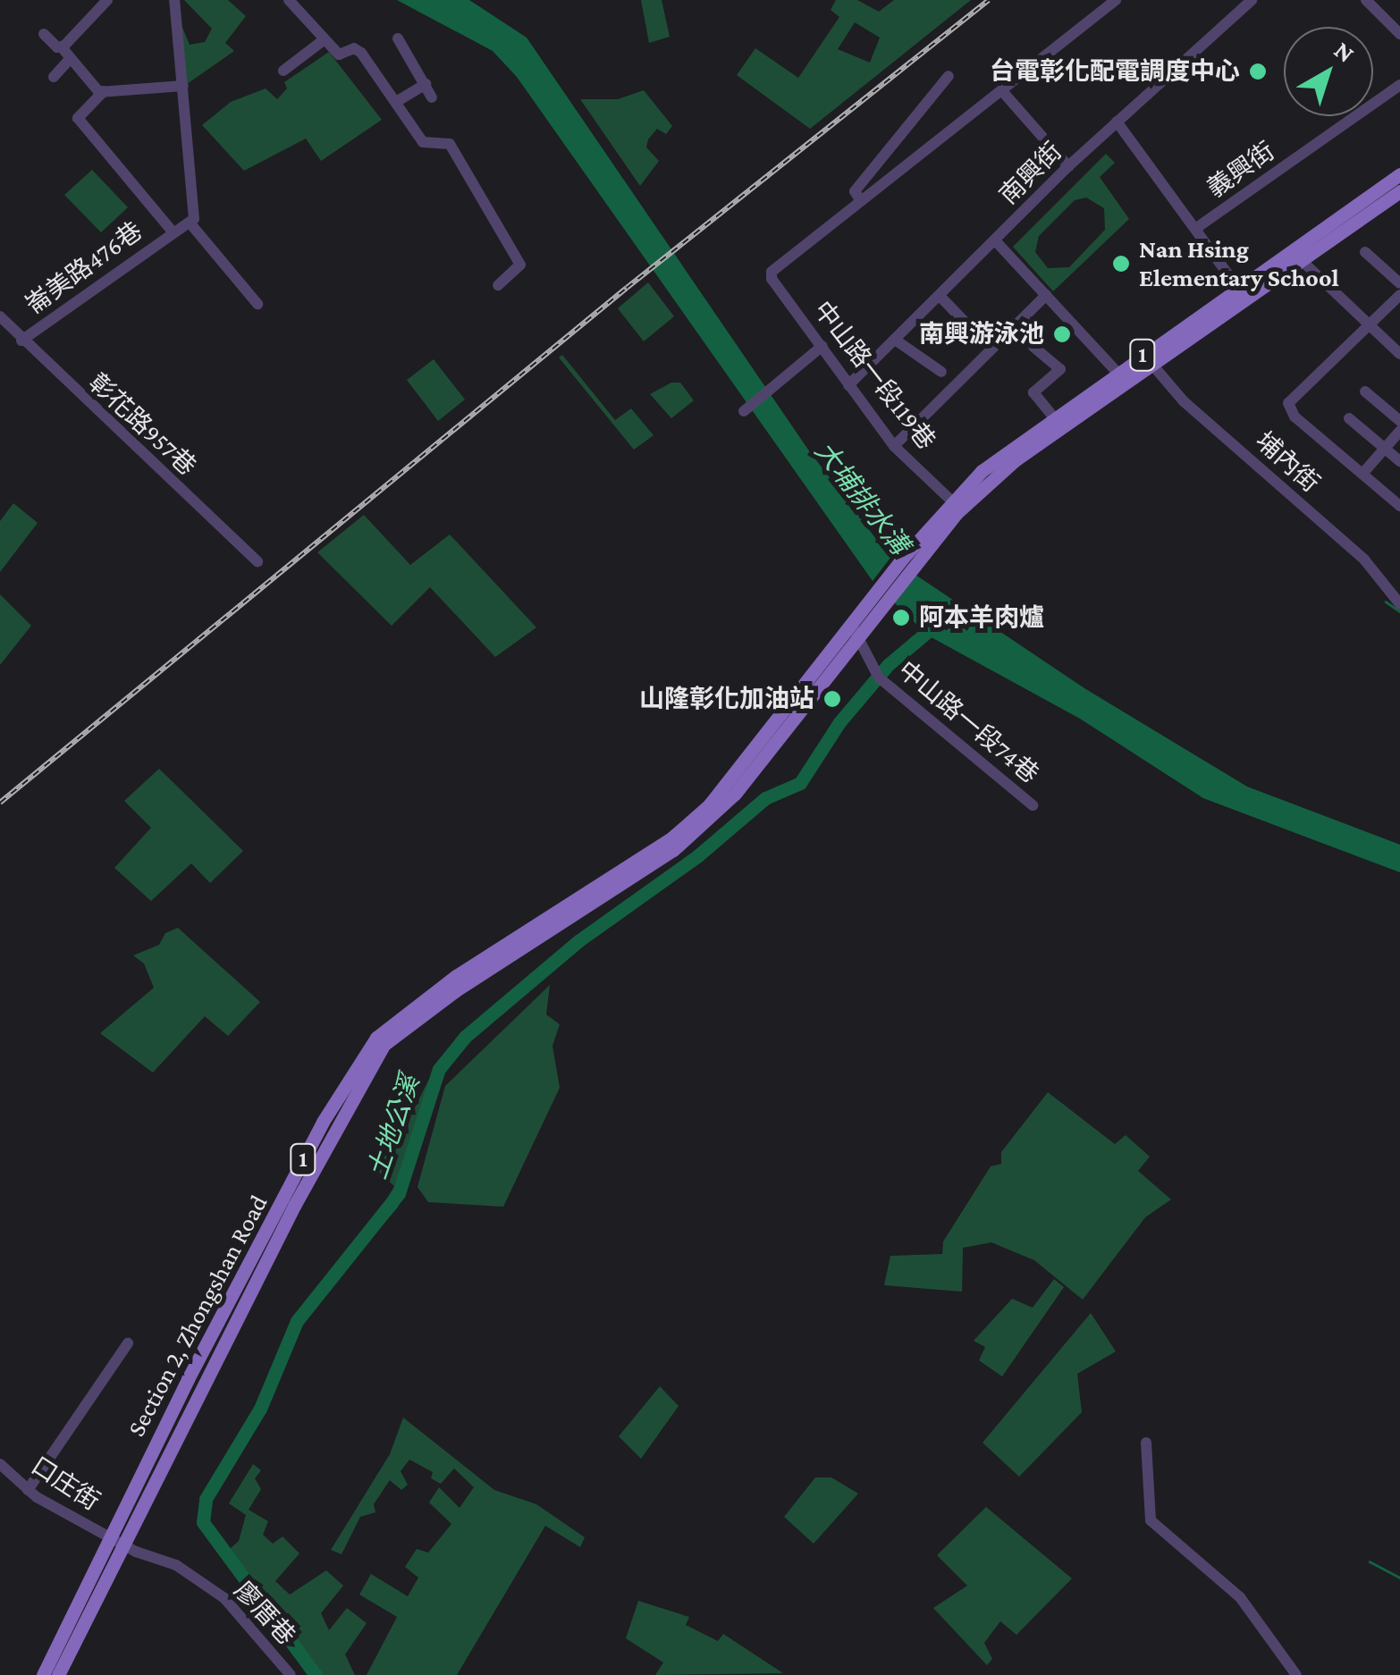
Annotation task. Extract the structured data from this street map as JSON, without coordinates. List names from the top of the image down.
{
  "streets": {
    "main road": ["1", "Section 2, Zhongshan Road"],
    "street": [
      "義興街",
      "南興街",
      "崙美路476巷",
      "中山路一段119巷",
      "彰花路957巷",
      "埔內街",
      "中山路一段74巷",
      "口庄街",
      "廖厝巷"
    ]
  },
  "crossings": [
    ["南興街", "中山路一段119巷"],
    ["崙美路476巷", "彰花路957巷"],
    ["1", "中山路一段119巷"],
    ["1", "埔內街"],
    ["1", "中山路一段74巷"],
    ["1", "Section 2, Zhongshan Road"],
    ["Section 2, Zhongshan Road", "口庄街"],
    ["Section 2, Zhongshan Road", "廖厝巷"],
    ["口庄街", "廖厝巷"]
  ],
  "water": ["大埔排水溝", "土地公溪"],
  "places": [
    "台電彰化配電調度中心",
    "Nan Hsing Elementary School",
    "南興游泳池",
    "阿本羊肉爐",
    "山隆彰化加油站"
  ],
  "north": "top right"
}
